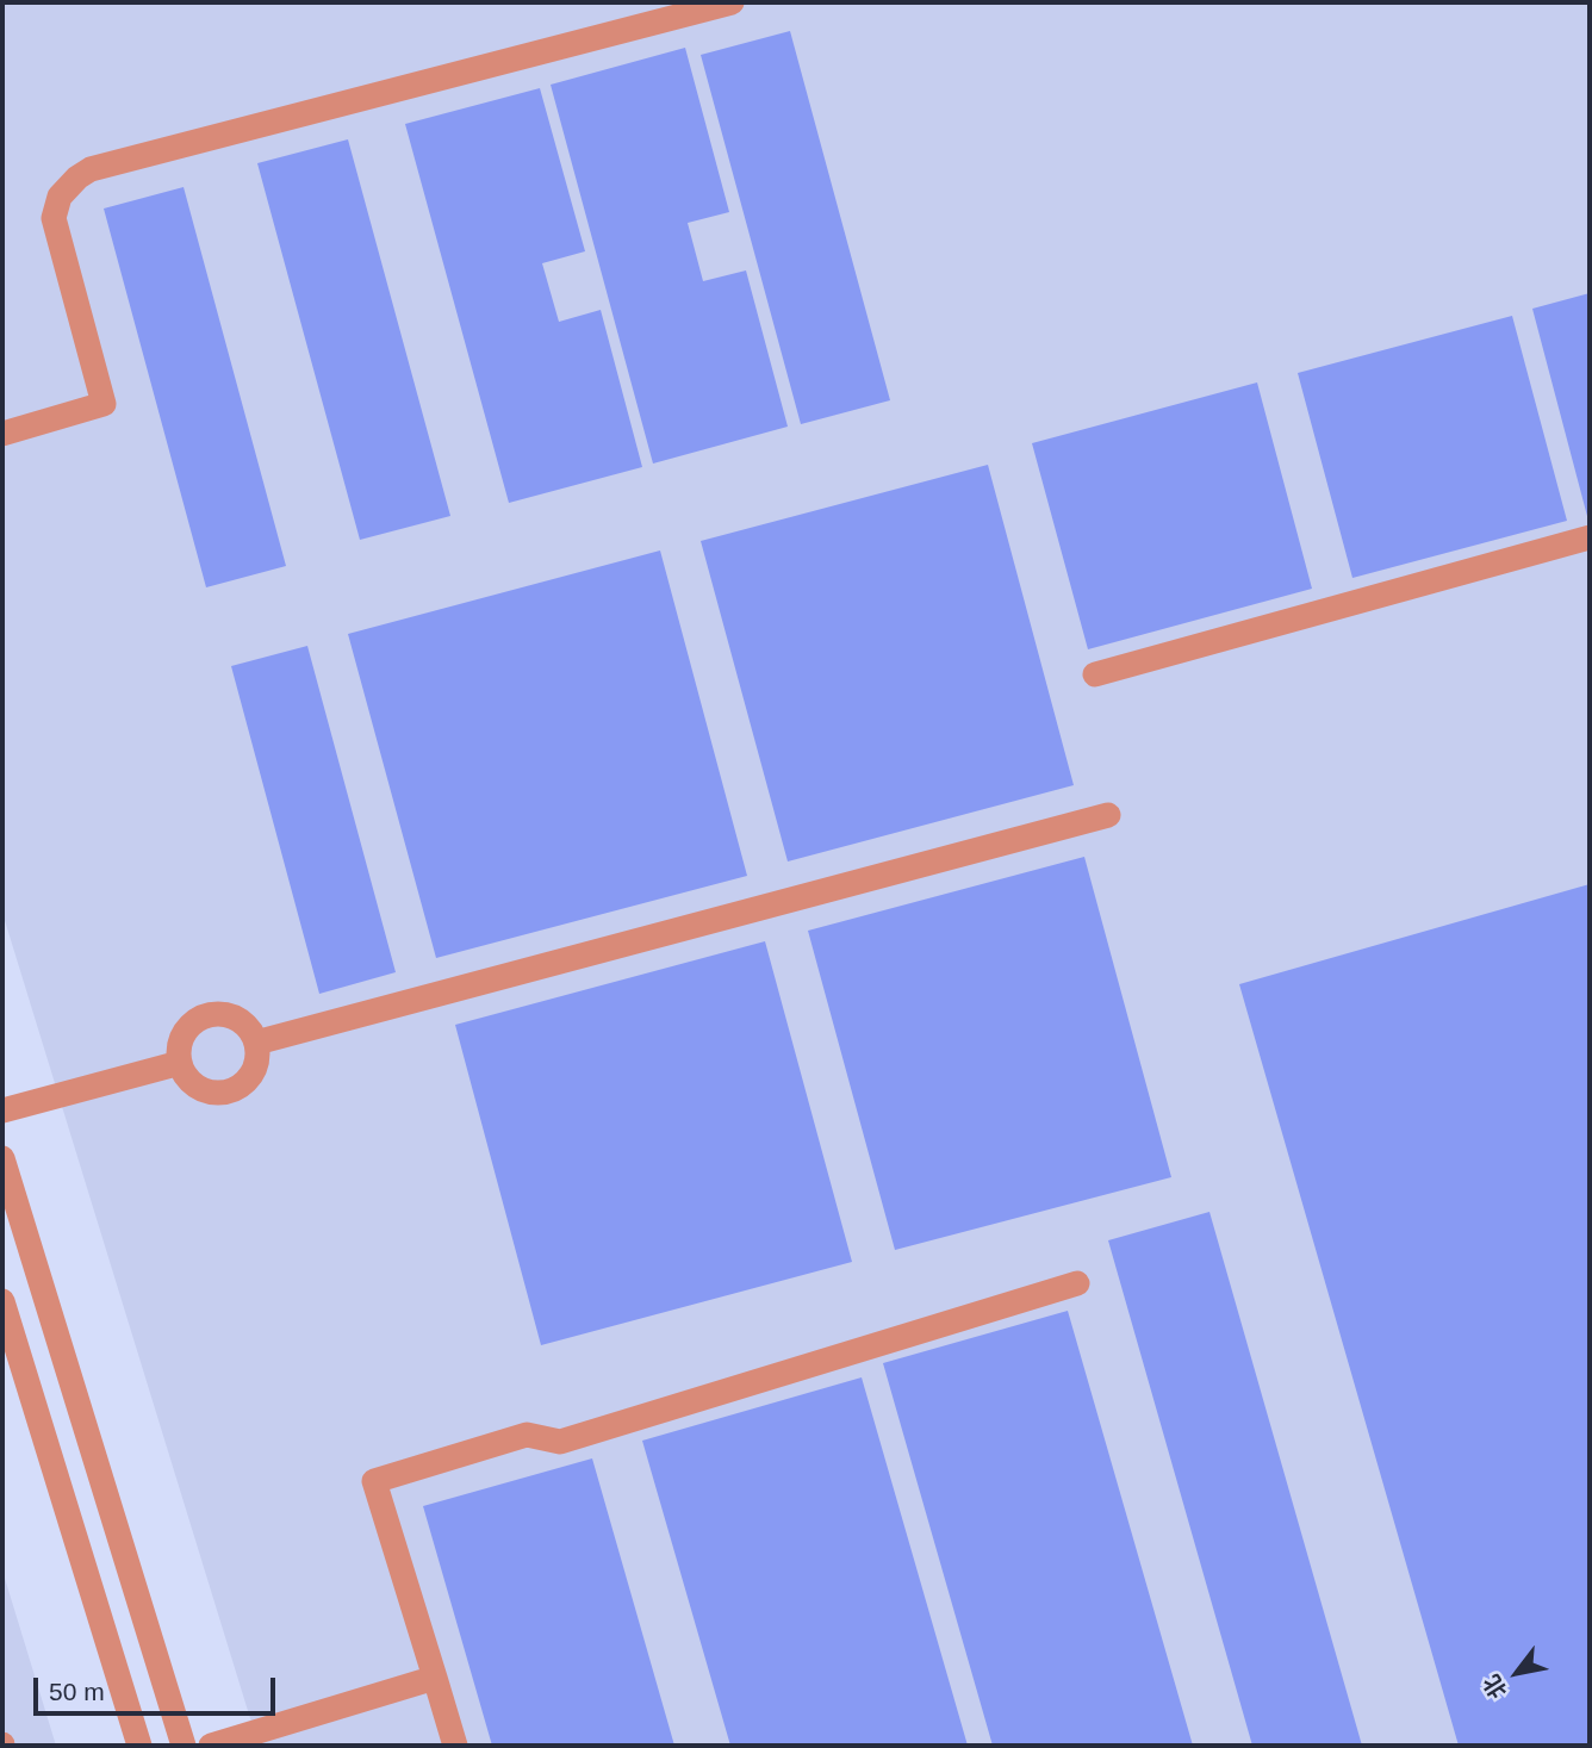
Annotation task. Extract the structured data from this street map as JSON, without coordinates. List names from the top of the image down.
{
  "scale_bar": "50 m",
  "north": "bottom left"
}
